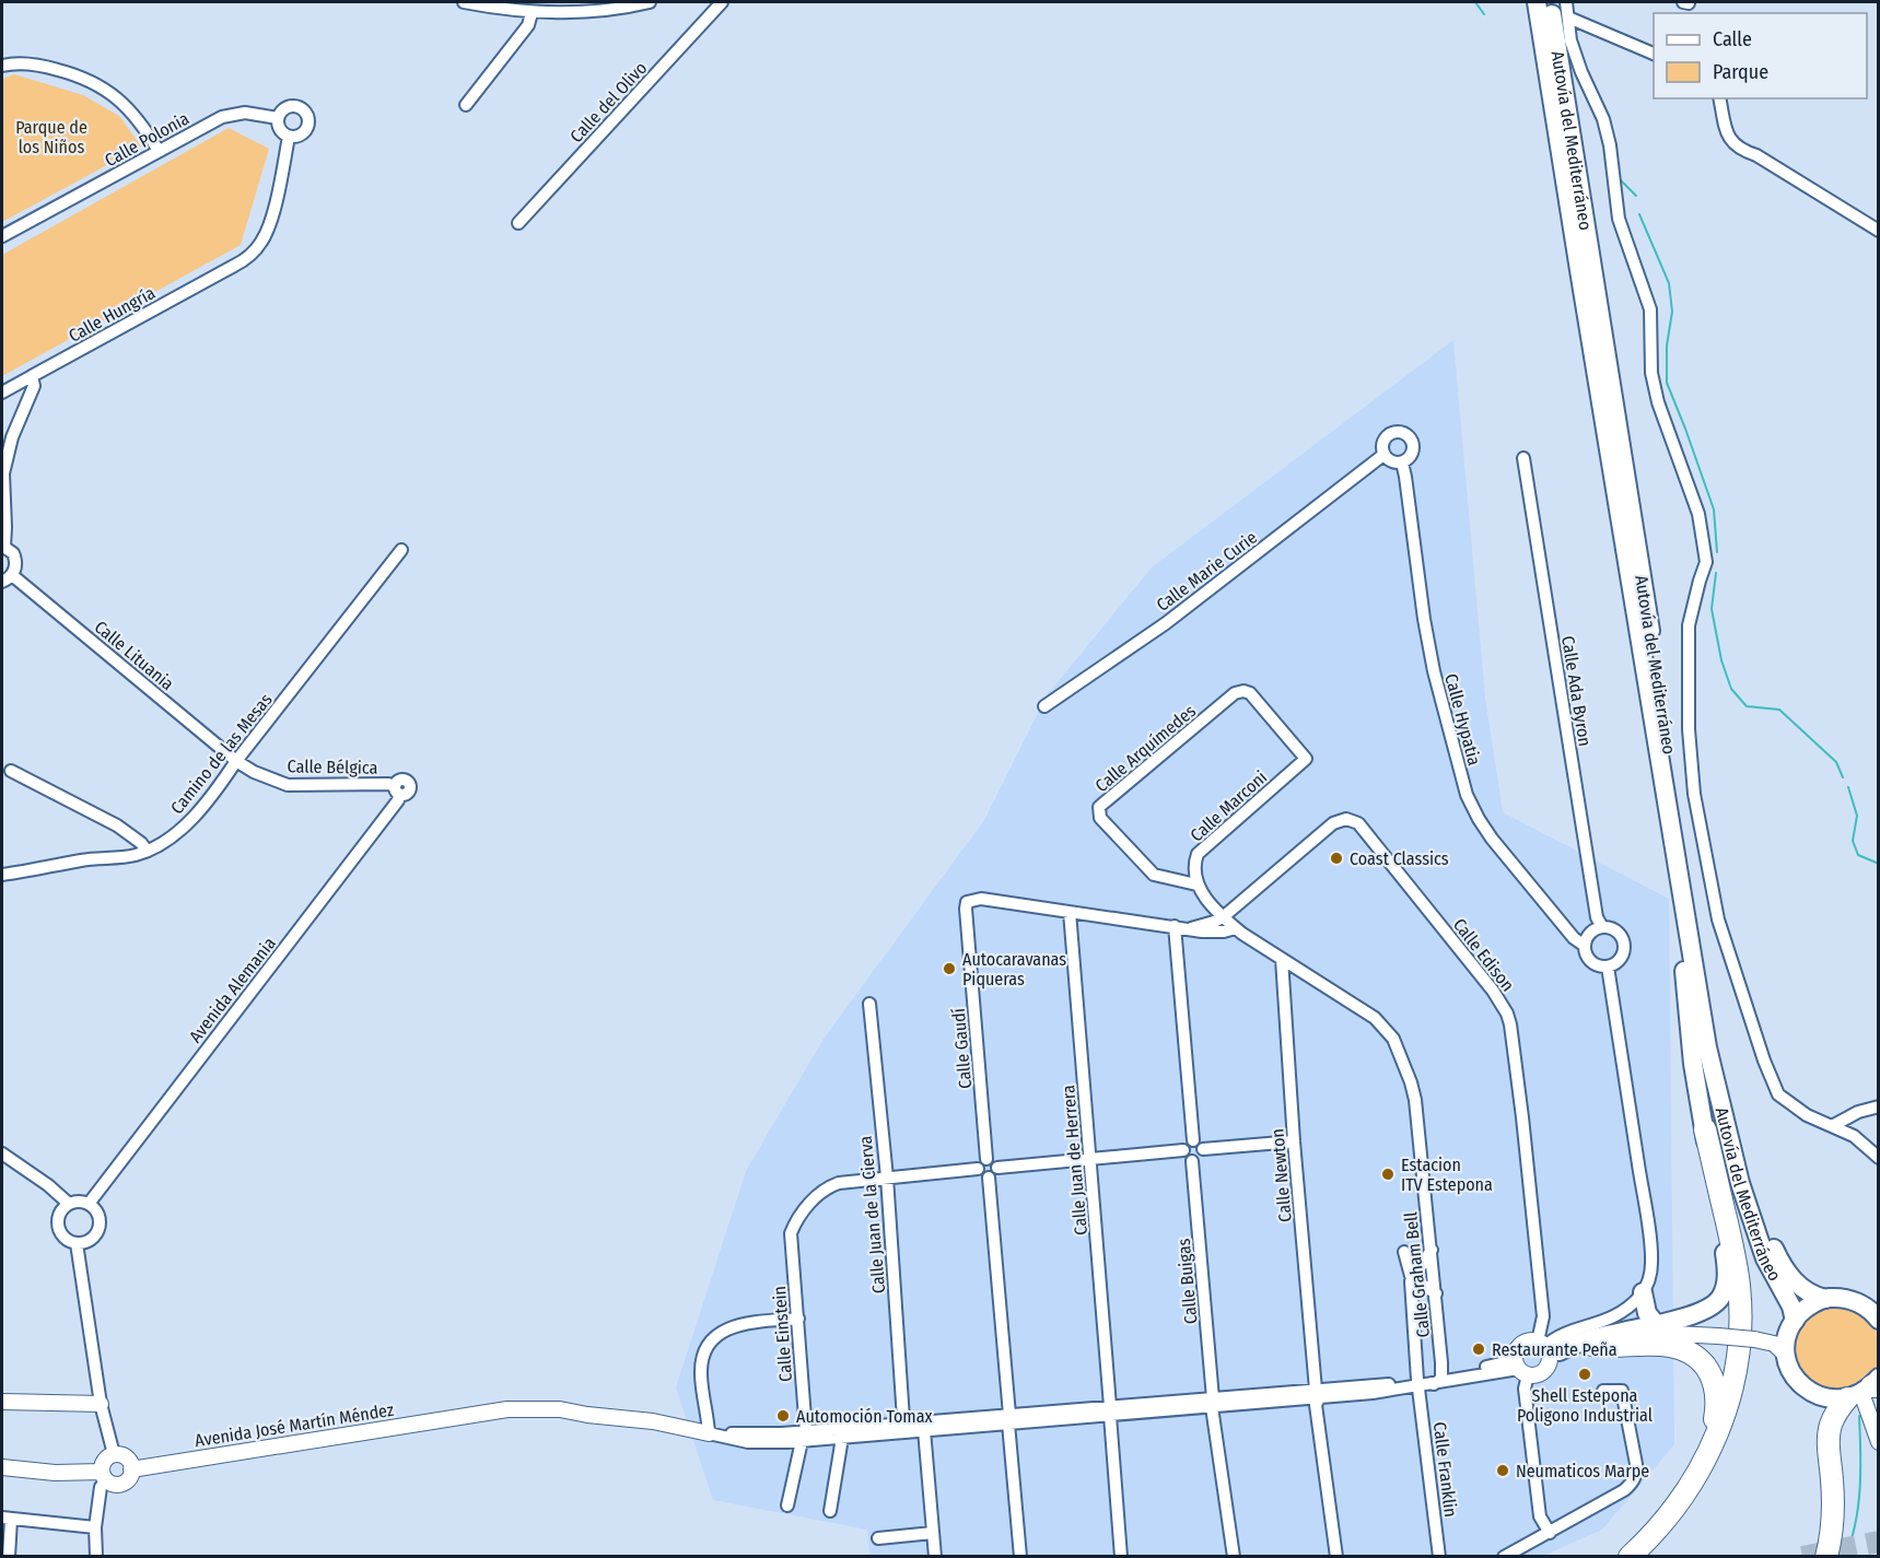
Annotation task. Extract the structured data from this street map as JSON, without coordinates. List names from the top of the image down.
{
  "streets": {
    "highway": ["Autovía del Mediterráneo"],
    "street": [
      "Calle del Olivo",
      "Calle Polonia",
      "Calle Hungría",
      "Calle Marie Curie",
      "Calle Lituania",
      "Calle Ada Byron",
      "Calle Hypatia",
      "Calle Arquímedes",
      "Camino de las Mesas",
      "Calle Bélgica",
      "Calle Marconi",
      "Calle Edison",
      "Avenida Alemania",
      "Calle Gaudí",
      "Calle Juan de Herrera",
      "Calle Newton",
      "Calle Juan de la Cierva",
      "Calle Graham Bell",
      "Calle Buigas",
      "Calle Einstein",
      "Avenida José Martín Méndez",
      "Calle Franklin"
    ]
  },
  "crossings": [
    ["Calle Polonia", "Calle Hungría"],
    ["Autovía del Mediterráneo", "Calle Edison"],
    ["Autovía del Mediterráneo", "Avenida José Martín Méndez"],
    ["Calle Marie Curie", "Calle Hypatia"],
    ["Calle Lituania", "Camino de las Mesas"],
    ["Calle Lituania", "Calle Bélgica"],
    ["Calle Ada Byron", "Calle Hypatia"],
    ["Calle Arquímedes", "Calle Marconi"],
    ["Camino de las Mesas", "Calle Bélgica"],
    ["Calle Bélgica", "Avenida Alemania"],
    ["Calle Edison", "Calle Graham Bell"],
    ["Calle Edison", "Avenida José Martín Méndez"],
    ["Calle Gaudí", "Calle Juan de Herrera"],
    ["Calle Juan de Herrera", "Avenida José Martín Méndez"],
    ["Calle Newton", "Calle Graham Bell"],
    ["Calle Newton", "Avenida José Martín Méndez"],
    ["Calle Juan de la Cierva", "Calle Einstein"],
    ["Calle Juan de la Cierva", "Avenida José Martín Méndez"],
    ["Calle Graham Bell", "Avenida José Martín Méndez"],
    ["Calle Graham Bell", "Calle Franklin"],
    ["Calle Buigas", "Avenida José Martín Méndez"],
    ["Calle Einstein", "Avenida José Martín Méndez"],
    ["Avenida José Martín Méndez", "Calle Franklin"]
  ],
  "parks": ["Parque de los Niños"],
  "places": [
    "Coast Classics",
    "Autocaravanas Piqueras",
    "Estacion ITV Estepona",
    "Restaurante Peña",
    "Shell Estepona Poligono Industrial",
    "Automoción Tomax",
    "Neumaticos Marpe"
  ],
  "legend": ["Calle", "Parque"]
}
